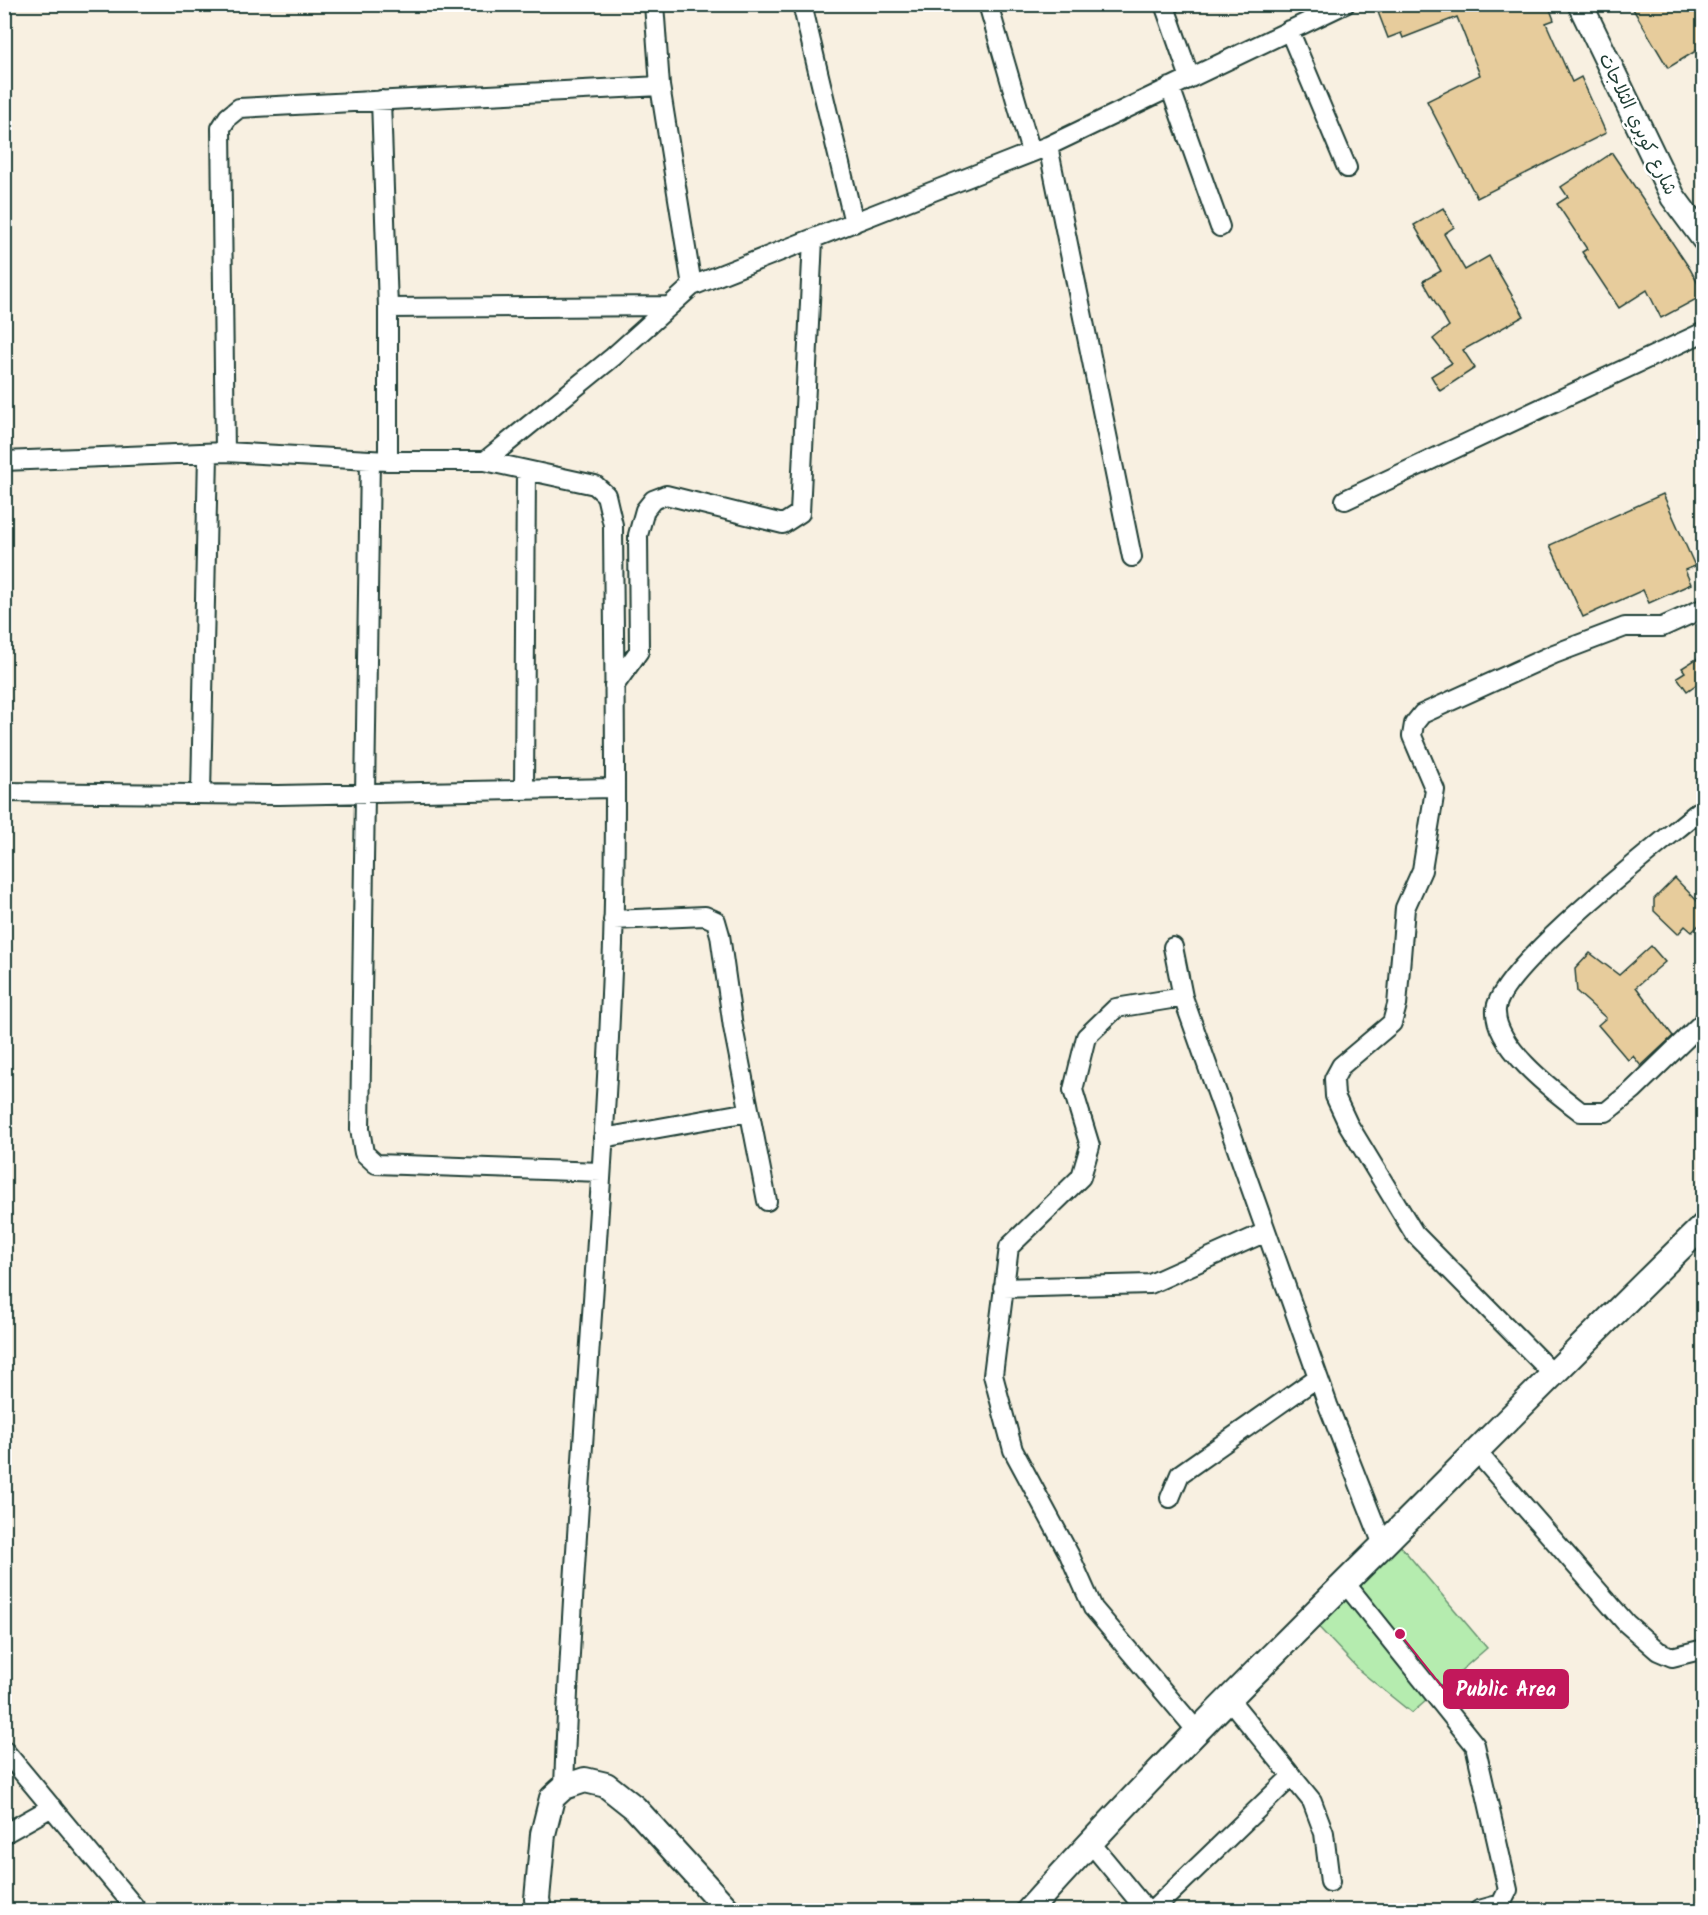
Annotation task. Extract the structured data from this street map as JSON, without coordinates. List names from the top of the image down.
{
  "streets": {
    "street": ["شارع كوبري الثلاجات"]
  },
  "places": ["Public Area"]
}
